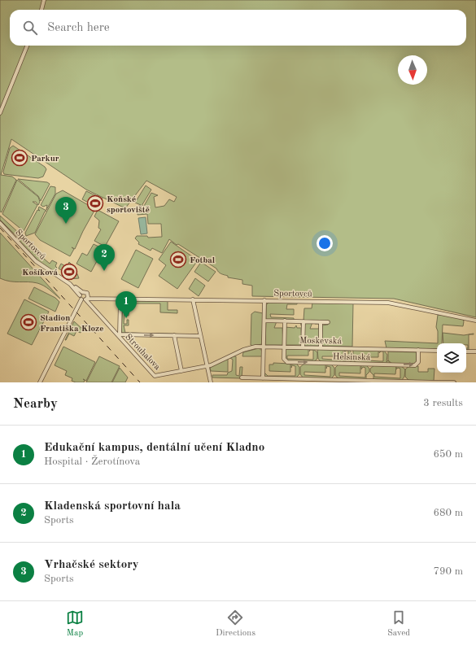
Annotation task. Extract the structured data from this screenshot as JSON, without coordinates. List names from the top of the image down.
{
  "streets": {
    "street": [
      "Sportovců",
      "Moskevská",
      "Strouhalova",
      "Helsinská"
    ]
  },
  "crossings": [
    ["Sportovců", "Strouhalova"],
    ["Moskevská", "Strouhalova"],
    ["Moskevská", "Helsinská"]
  ],
  "places": {
    "sports": [
      "Parkur",
      "Koňské sportoviště",
      "Fotbal",
      "Košíková",
      "Stadion Františka Kloze"
    ]
  },
  "north": "bottom",
  "page": {
    "search": "Search here",
    "pins": ["3", "2", "1"],
    "heading": ["Nearby", "3 results"],
    "list": [
      {
        "mark": "1",
        "name": "Edukační kampus, dentální učení Kladno",
        "note": "Hospital · Žerotínova",
        "value": "650 m"
      },
      {
        "mark": "2",
        "name": "Kladenská sportovní hala",
        "note": "Sports",
        "value": "680 m"
      },
      {
        "mark": "3",
        "name": "Vrhačské sektory",
        "note": "Sports",
        "value": "790 m"
      }
    ],
    "nav": ["Map", "Directions", "Saved"]
  }
}
